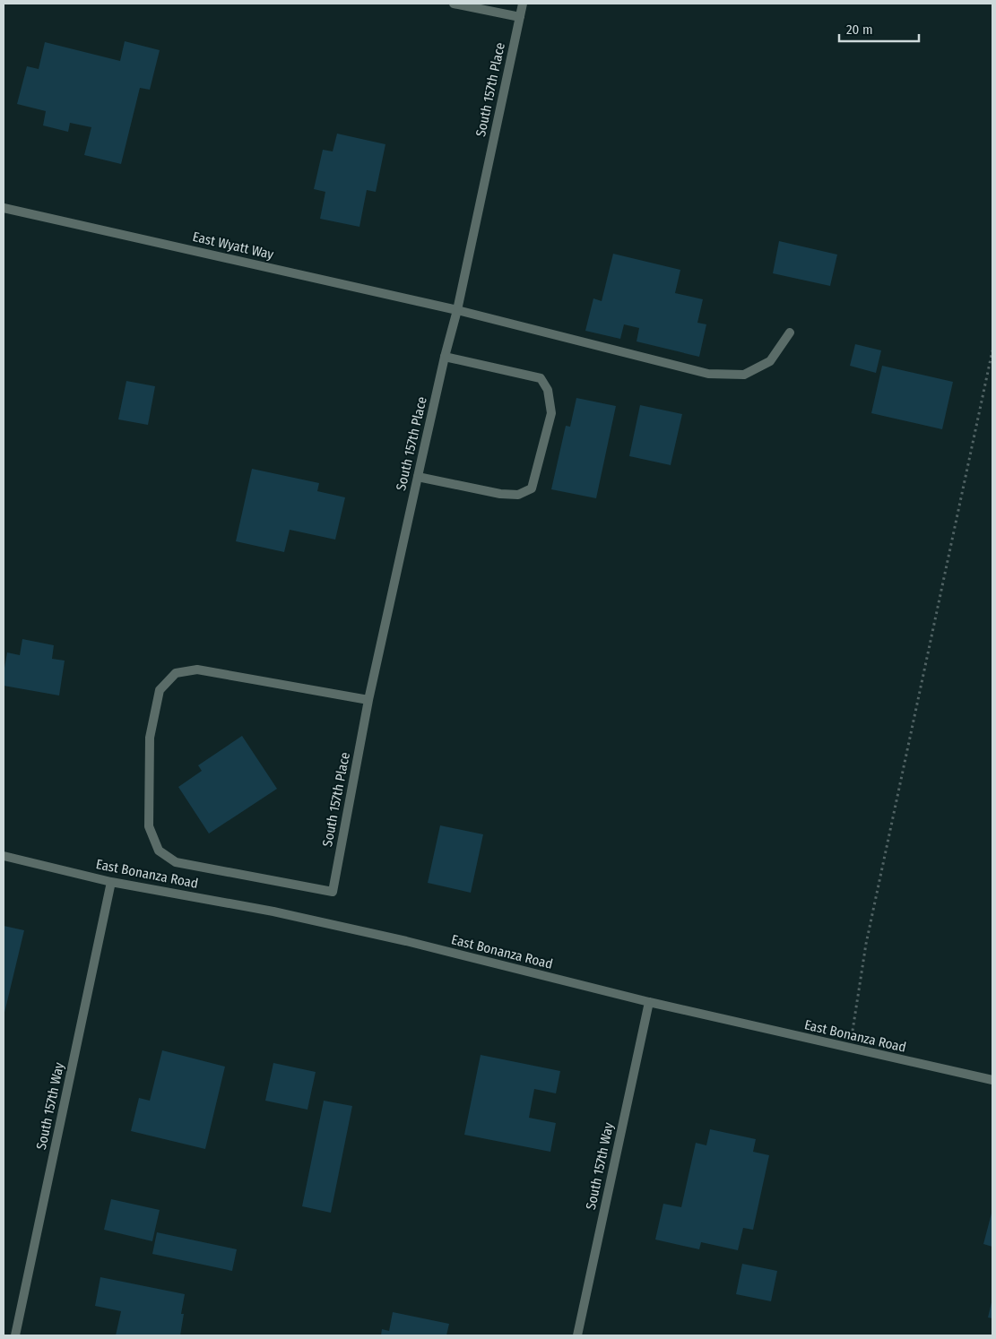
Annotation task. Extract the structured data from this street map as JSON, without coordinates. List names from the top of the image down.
{
  "streets": {
    "street": [
      "South 157th Place",
      "East Wyatt Way",
      "East Bonanza Road",
      "South 157th Way"
    ]
  },
  "crossings": [
    ["South 157th Place", "East Wyatt Way"],
    ["East Bonanza Road", "South 157th Way"]
  ],
  "scale_bar": "20 m"
}
